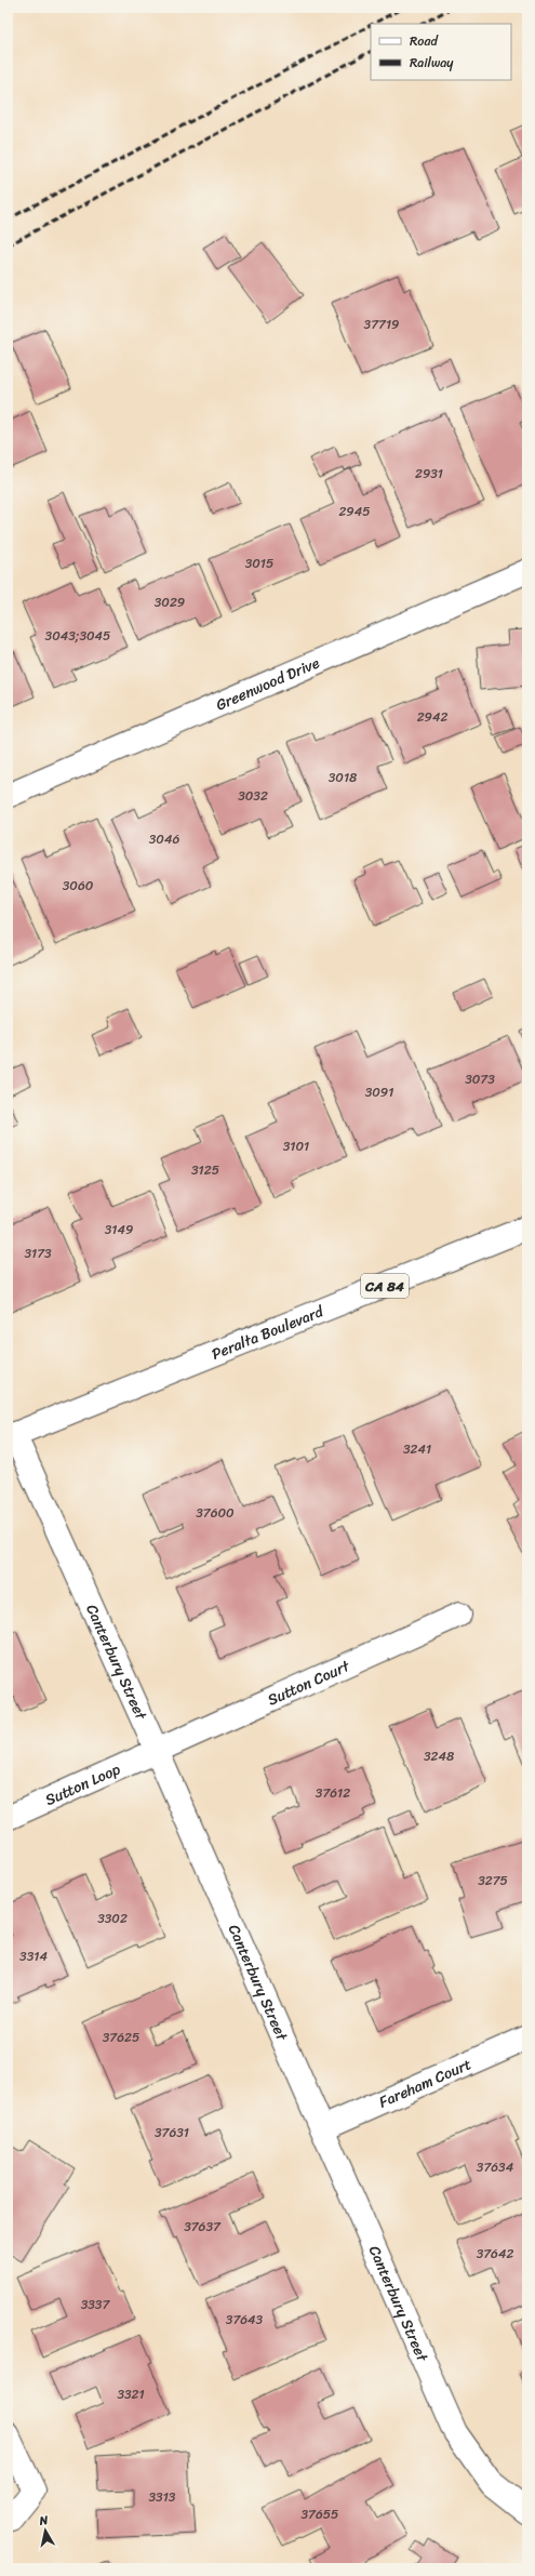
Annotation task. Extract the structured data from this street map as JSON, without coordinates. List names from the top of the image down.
{
  "streets": {
    "street": [
      "Greenwood Drive",
      "CA 84",
      "Peralta Boulevard",
      "Canterbury Street",
      "Sutton Court",
      "Sutton Loop",
      "Fareham Court"
    ]
  },
  "crossings": [
    ["Peralta Boulevard", "Canterbury Street"],
    ["Canterbury Street", "Sutton Court"],
    ["Canterbury Street", "Sutton Loop"],
    ["Canterbury Street", "Fareham Court"],
    ["Sutton Court", "Sutton Loop"]
  ],
  "house_numbers": [
    "37719",
    "2931",
    "2945",
    "3015",
    "3029",
    "3043;3045",
    "2942",
    "3018",
    "3032",
    "3046",
    "3060",
    "3073",
    "3091",
    "3101",
    "3125",
    "3149",
    "3173",
    "3241",
    "37600",
    "3248",
    "37612",
    "3275",
    "3302",
    "3314",
    "37625",
    "37631",
    "37634",
    "37637",
    "37642",
    "3337",
    "37643",
    "3321",
    "3313",
    "37655"
  ],
  "legend": ["Road", "Railway"],
  "north": "top"
}
